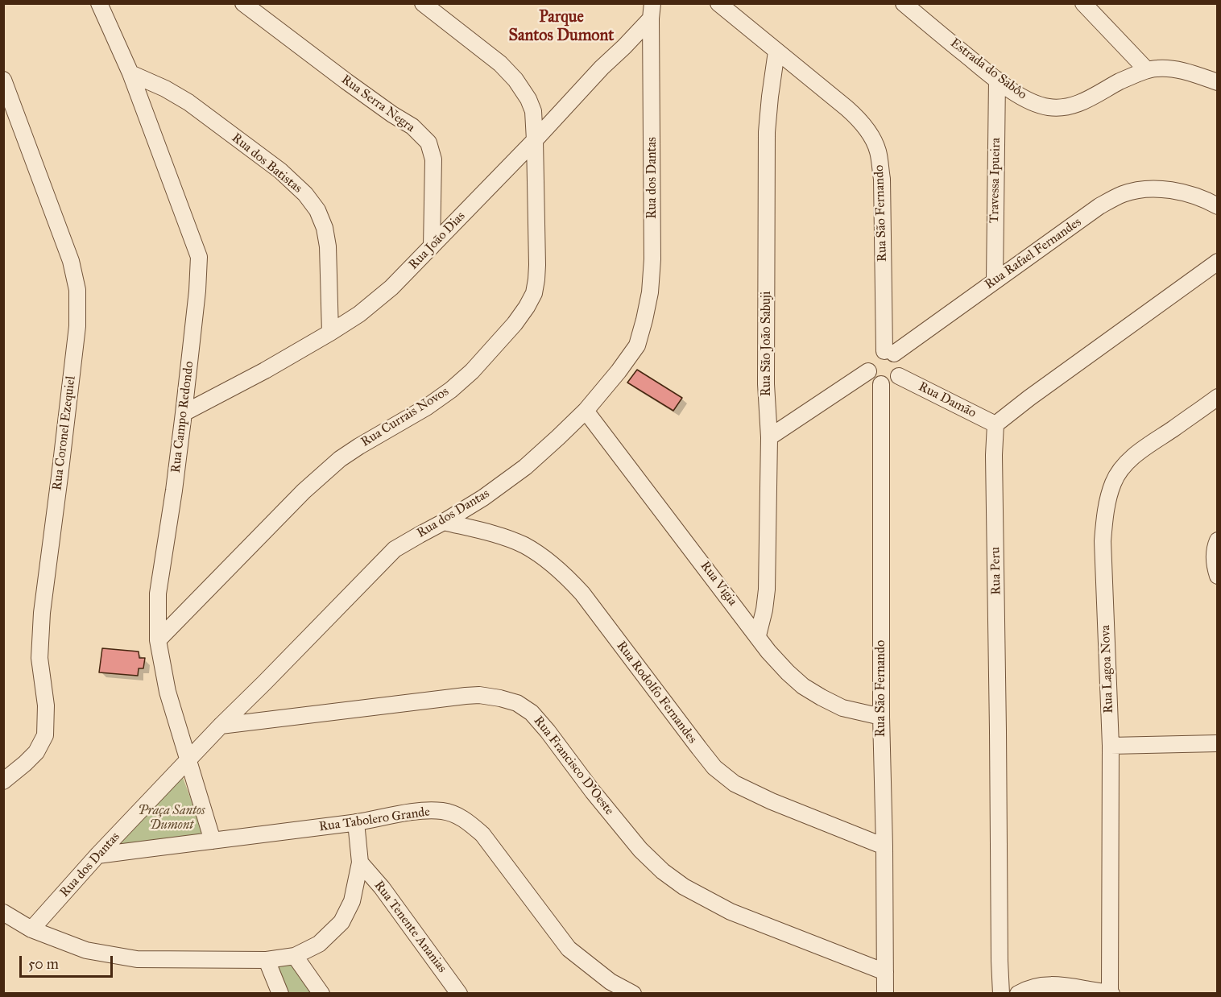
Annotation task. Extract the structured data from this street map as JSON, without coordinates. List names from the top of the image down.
{
  "streets": {
    "street": [
      "Estrada do Sabôo",
      "Rua Serra Negra",
      "Rua dos Batistas",
      "Rua dos Dantas",
      "Travessa Ipueira",
      "Rua São Fernando",
      "Rua João Dias",
      "Rua Rafael Fernandes",
      "Rua São João Sabuji",
      "Rua Damão",
      "Rua Campo Redondo",
      "Rua Currais Novos",
      "Rua Coronel Ezequiel",
      "Rua Peru",
      "Rua Vigia",
      "Rua Lagoa Nova",
      "Rua Rodolfo Fernandes",
      "Rua Francisco D'Oeste",
      "Rua Tabolero Grande",
      "Rua Tenente Ananias"
    ]
  },
  "crossings": [
    ["Estrada do Sabôo", "Travessa Ipueira"],
    ["Rua Serra Negra", "Rua João Dias"],
    ["Rua dos Batistas", "Rua João Dias"],
    ["Rua dos Batistas", "Rua Campo Redondo"],
    ["Rua dos Dantas", "Rua João Dias"],
    ["Rua dos Dantas", "Rua Campo Redondo"],
    ["Rua dos Dantas", "Rua Vigia"],
    ["Rua dos Dantas", "Rua Rodolfo Fernandes"],
    ["Rua dos Dantas", "Rua Francisco D'Oeste"],
    ["Rua dos Dantas", "Rua Tabolero Grande"],
    ["Travessa Ipueira", "Rua Rafael Fernandes"],
    ["Rua São Fernando", "Rua Rafael Fernandes"],
    ["Rua São Fernando", "Rua São João Sabuji"],
    ["Rua São Fernando", "Rua Damão"],
    ["Rua São Fernando", "Rua Vigia"],
    ["Rua São Fernando", "Rua Rodolfo Fernandes"],
    ["Rua São Fernando", "Rua Francisco D'Oeste"],
    ["Rua João Dias", "Rua Campo Redondo"],
    ["Rua João Dias", "Rua Currais Novos"],
    ["Rua Rafael Fernandes", "Rua Damão"],
    ["Rua São João Sabuji", "Rua Vigia"],
    ["Rua Damão", "Rua Peru"],
    ["Rua Campo Redondo", "Rua Currais Novos"],
    ["Rua Campo Redondo", "Rua Tabolero Grande"]
  ],
  "districts": ["Parque Santos Dumont"],
  "parks": ["Praça Santos Dumont"],
  "scale_bar": "50 m"
}
